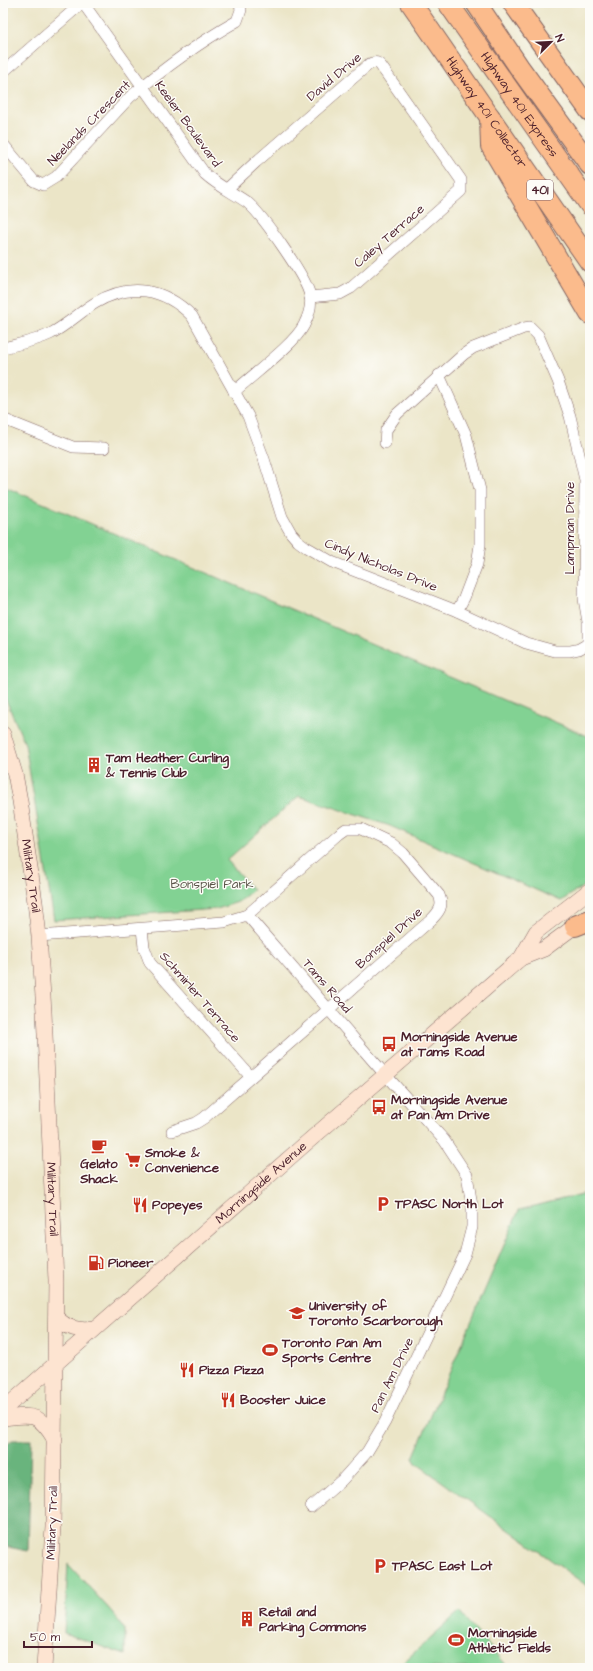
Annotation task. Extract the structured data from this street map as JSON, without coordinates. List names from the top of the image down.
{
  "streets": {
    "highway": ["Highway 401 Express", "Highway 401 Collector", "401"],
    "main road": ["Military Trail", "Morningside Avenue"],
    "street": [
      "David Drive",
      "Neelands Crescent",
      "Keeler Boulevard",
      "Caley Terrace",
      "Lampman Drive",
      "Cindy Nicholas Drive",
      "Bonspiel Drive",
      "Tams Road",
      "Schmirler Terrace",
      "Pan Am Drive"
    ]
  },
  "crossings": [
    ["David Drive", "Keeler Boulevard"],
    ["David Drive", "Caley Terrace"],
    ["Neelands Crescent", "Keeler Boulevard"],
    ["Keeler Boulevard", "Caley Terrace"],
    ["Keeler Boulevard", "Cindy Nicholas Drive"],
    ["Lampman Drive", "Cindy Nicholas Drive"],
    ["Military Trail", "Bonspiel Drive"],
    ["Military Trail", "Morningside Avenue"],
    ["Bonspiel Drive", "Tams Road"],
    ["Bonspiel Drive", "Schmirler Terrace"],
    ["Tams Road", "Morningside Avenue"],
    ["Tams Road", "Pan Am Drive"],
    ["Morningside Avenue", "Pan Am Drive"]
  ],
  "parks": ["Bonspiel Park"],
  "places": {
    "building": ["Tam Heather Curling & Tennis Club", "Retail and Parking Commons"],
    "bus stop": ["Morningside Avenue at Tams Road", "Morningside Avenue at Pan Am Drive"],
    "cafe": ["Gelato Shack"],
    "supermarket": ["Smoke & Convenience"],
    "parking": ["TPASC North Lot", "TPASC East Lot"],
    "restaurant": ["Popeyes", "Pizza Pizza", "Booster Juice"],
    "fuel station": ["Pioneer"],
    "school or university": ["University of Toronto Scarborough"],
    "sports": ["Toronto Pan Am Sports Centre", "Morningside Athletic Fields"]
  },
  "scale_bar": "50 m",
  "north": "top right"
}
